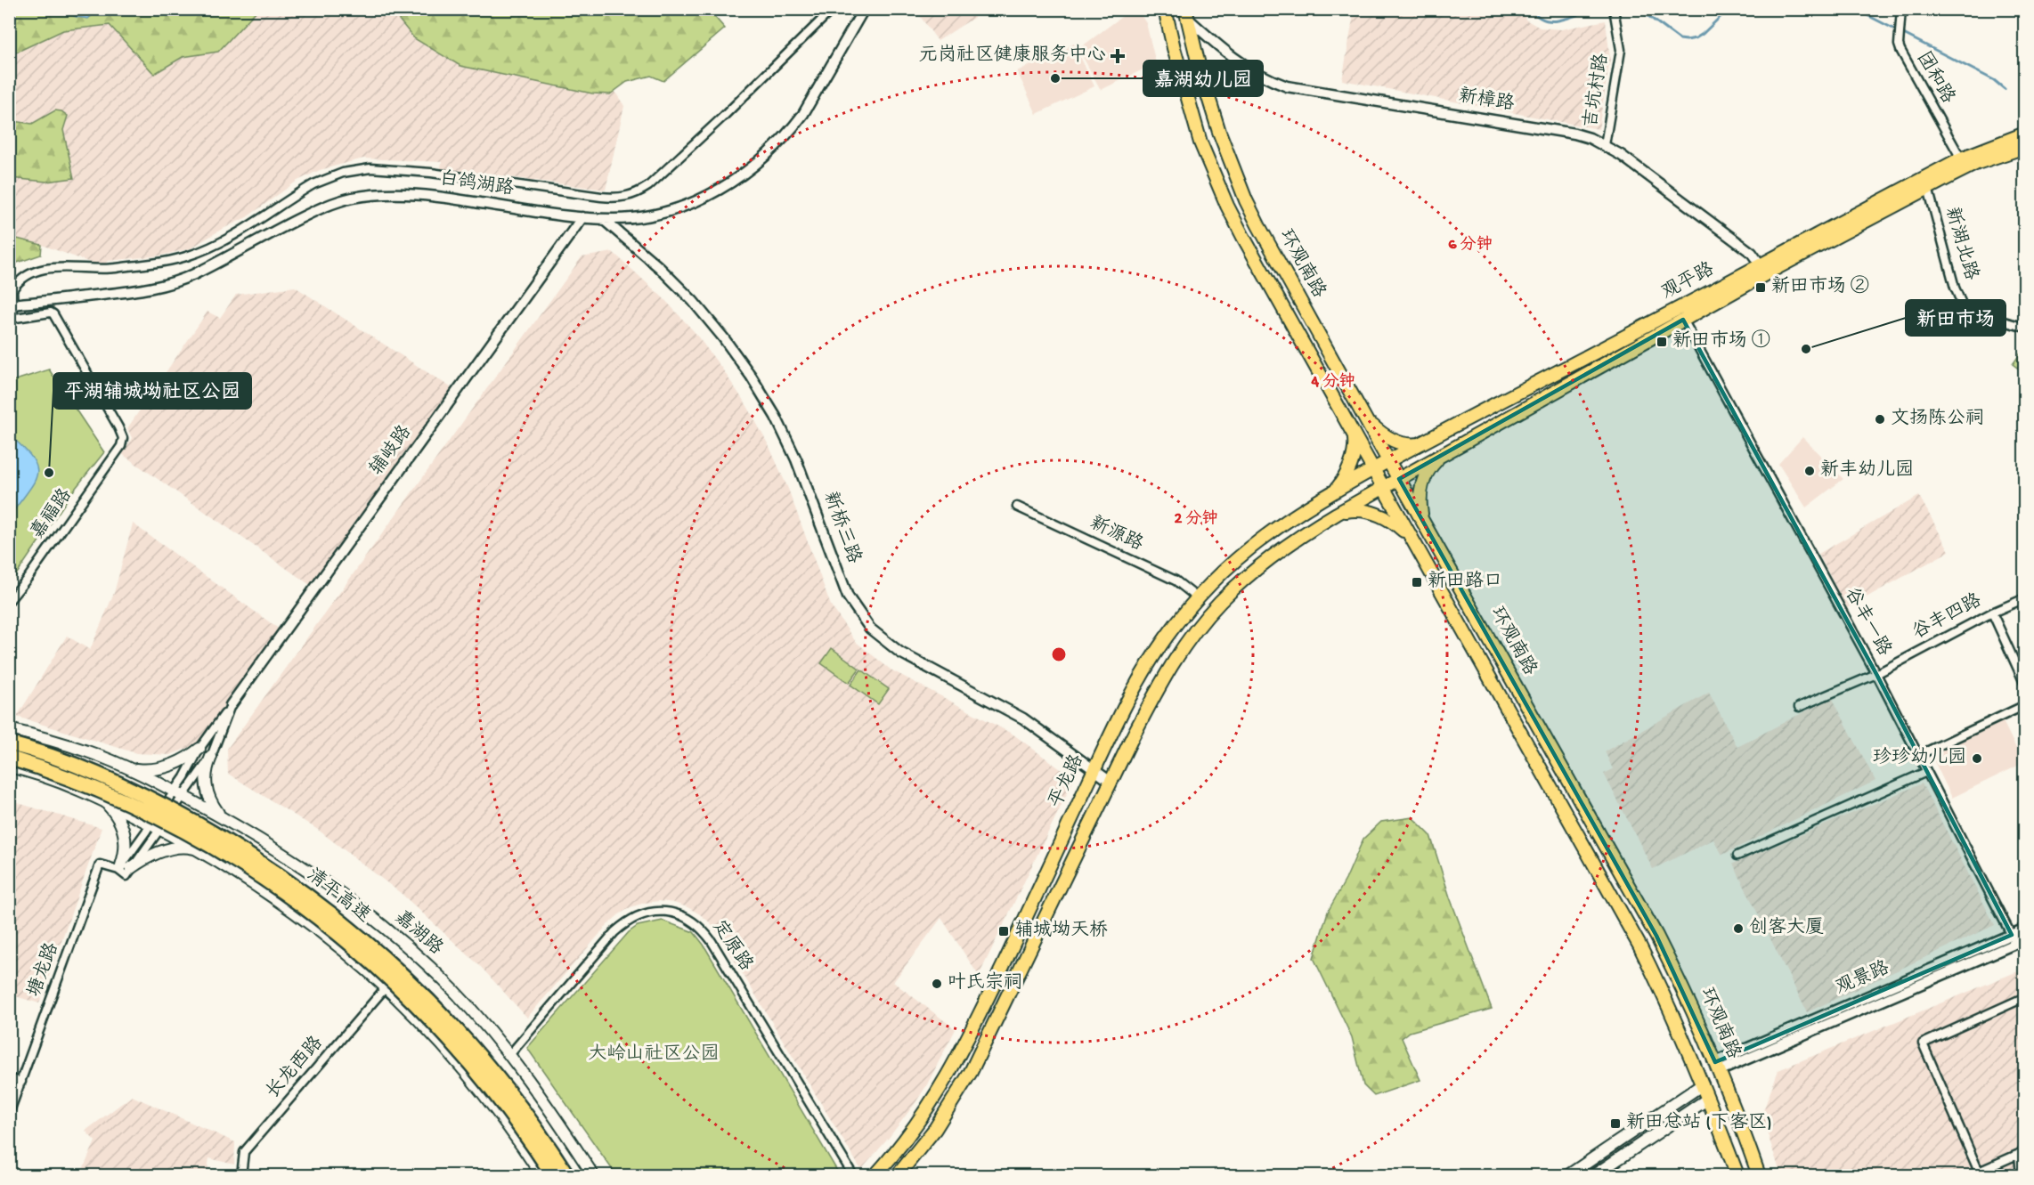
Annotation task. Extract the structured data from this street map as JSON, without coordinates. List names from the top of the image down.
{
  "streets": {
    "highway": ["清平高速"],
    "main road": [
      "环观南路",
      "观平路",
      "平龙路",
      "嘉湖路"
    ],
    "street": [
      "团和路",
      "吉坑村路",
      "新樟路",
      "白鸽湖路",
      "新湖北路",
      "辅岐路",
      "嘉福路",
      "新桥三路",
      "新源路",
      "谷丰四路",
      "谷丰一路",
      "定原路",
      "塘龙路",
      "观景路",
      "长龙西路"
    ]
  },
  "crossings": [
    ["团和路", "观平路"],
    ["吉坑村路", "新樟路"],
    ["新樟路", "环观南路"],
    ["新樟路", "观平路"],
    ["白鸽湖路", "辅岐路"],
    ["白鸽湖路", "新桥三路"],
    ["新湖北路", "观平路"],
    ["环观南路", "观平路"],
    ["环观南路", "平龙路"],
    ["环观南路", "观景路"],
    ["观平路", "谷丰一路"],
    ["观平路", "平龙路"],
    ["新桥三路", "平龙路"],
    ["新源路", "平龙路"],
    ["谷丰四路", "谷丰一路"],
    ["谷丰一路", "观景路"],
    ["嘉湖路", "定原路"]
  ],
  "parks": ["大岭山社区公园"],
  "places": {
    "health": ["元岗社区健康服务中心"],
    "other": [
      "嘉湖幼儿园",
      "新田市场",
      "文扬陈公祠",
      "新丰幼儿园",
      "平湖辅城坳社区公园",
      "珍珍幼儿园",
      "创客大厦",
      "叶氏宗祠"
    ],
    "transit": [
      "新田市场 ②",
      "新田市场 ①",
      "新田路口",
      "辅城坳天桥",
      "新田总站 (下客区)"
    ]
  },
  "rings": ["6 分钟", "4 分钟", "2 分钟"]
}
